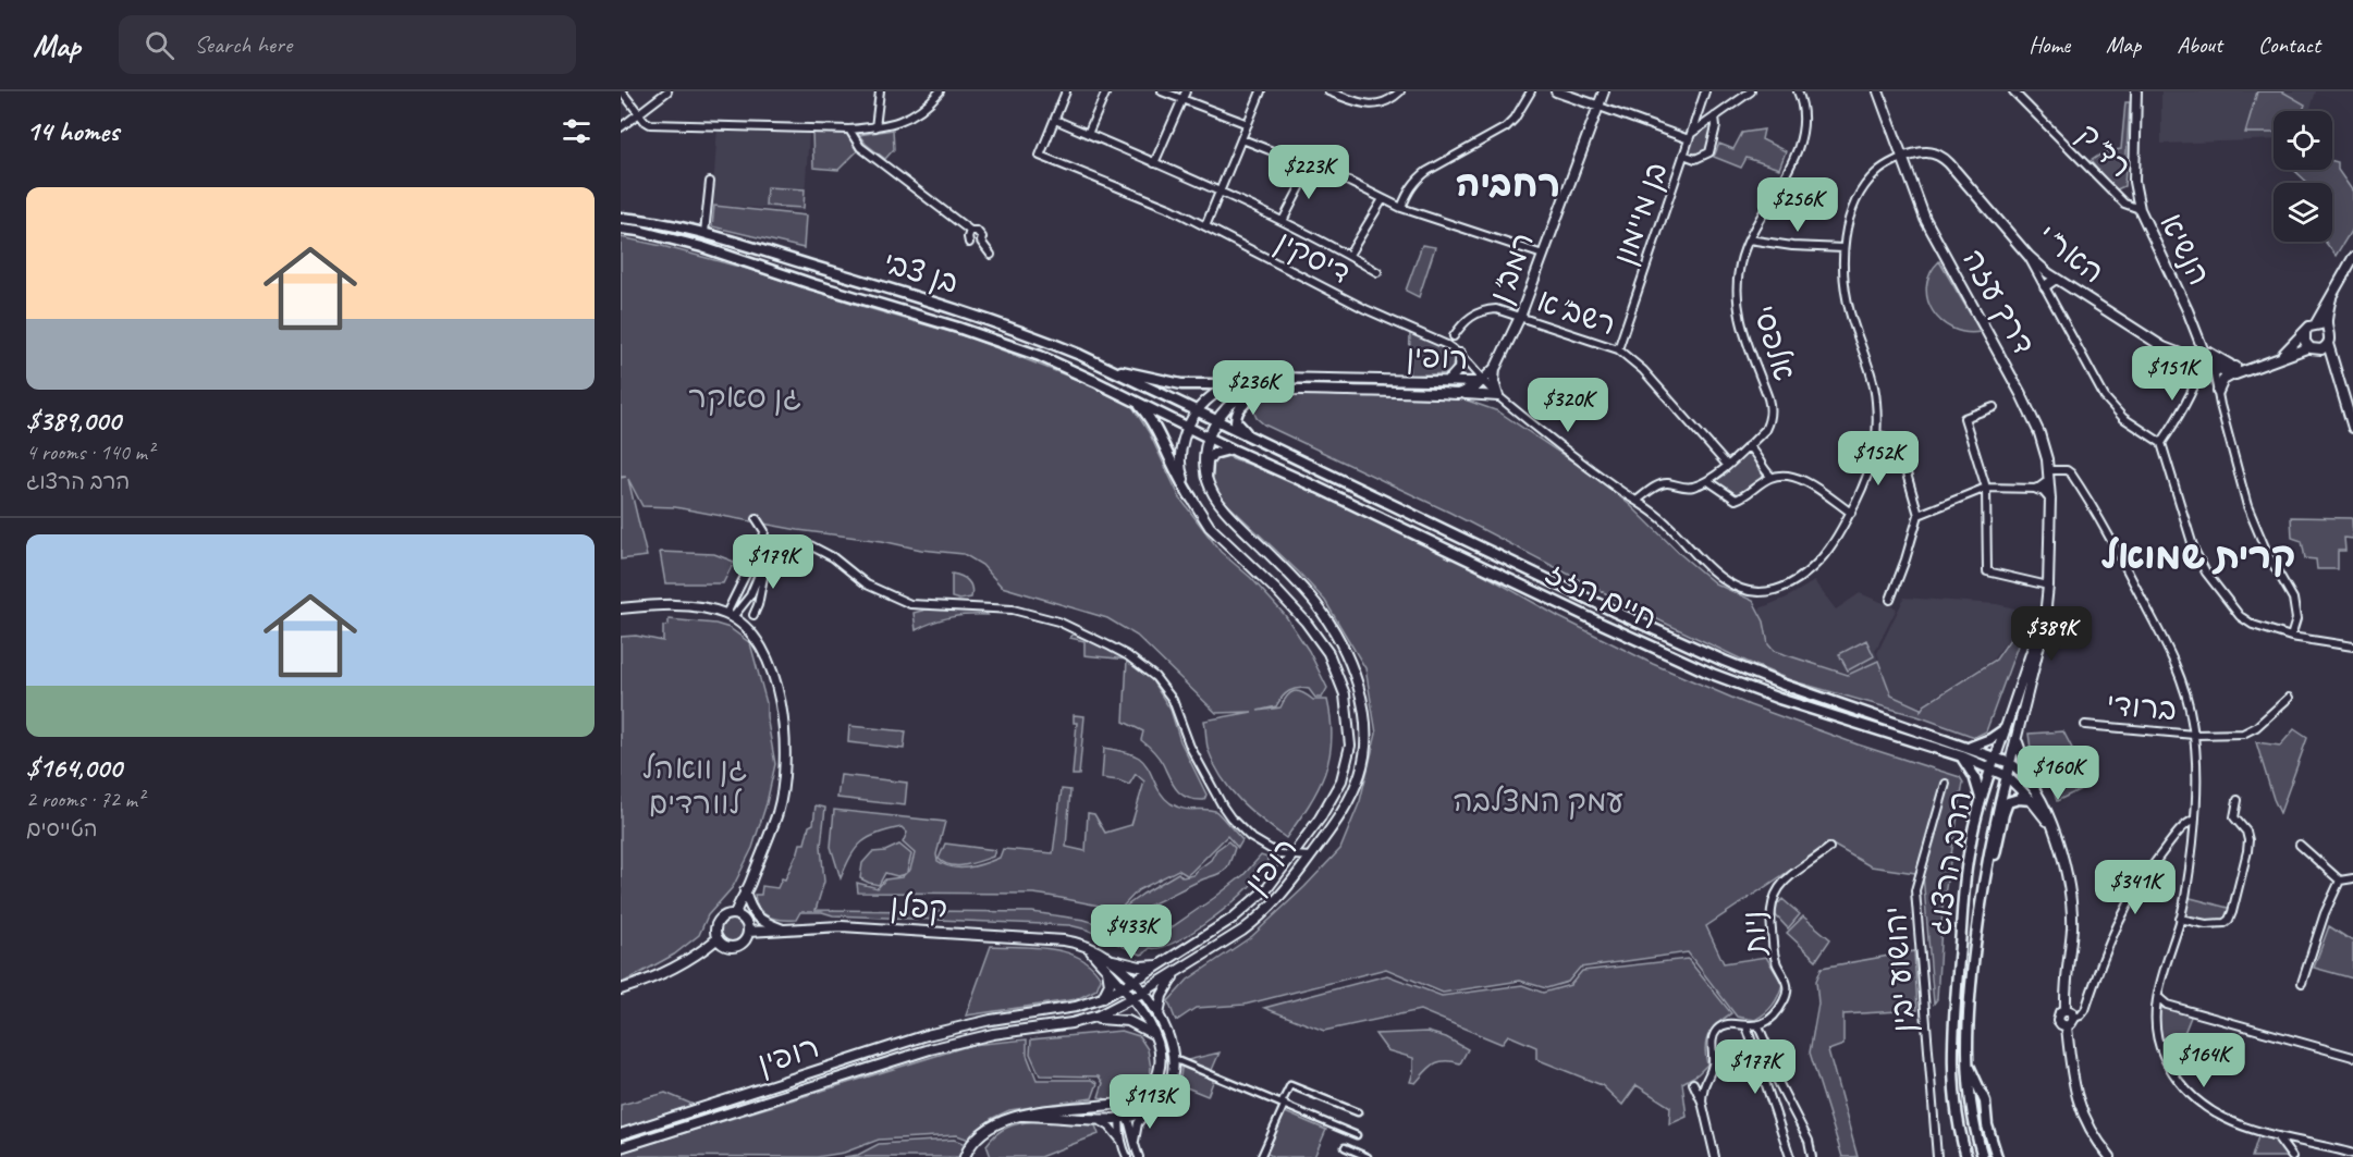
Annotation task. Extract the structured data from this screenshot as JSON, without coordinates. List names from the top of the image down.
{
  "streets": {
    "main road": ["בן צבי", "חיים הזז", "הרב הרצוג"],
    "street": [
      "רד\"ק",
      "בן מיימון",
      "הנשיא",
      "האר\"י",
      "דיסקין",
      "רמב\"ן",
      "דרך עזה",
      "רשב\"א",
      "אלפסי",
      "רופין",
      "ברודי",
      "קפלן",
      "ניות",
      "יהושוע יבין"
    ]
  },
  "crossings": [
    ["רד\"ק", "הנשיא"],
    ["בן מיימון", "רשב\"א"],
    ["הנשיא", "האר\"י"],
    ["האר\"י", "דיסקין"],
    ["האר\"י", "דרך עזה"],
    ["דיסקין", "רמב\"ן"],
    ["דיסקין", "דרך עזה"],
    ["דיסקין", "רופין"],
    ["רמב\"ן", "רשב\"א"],
    ["רמב\"ן", "רופין"],
    ["בן צבי", "רופין"],
    ["בן צבי", "חיים הזז"],
    ["דרך עזה", "הרב הרצוג"],
    ["רשב\"א", "אלפסי"],
    ["רופין", "חיים הזז"],
    ["רופין", "קפלן"],
    ["חיים הזז", "הרב הרצוג"]
  ],
  "districts": ["רחביה", "קרית שמואל"],
  "parks": ["גן סאקר", "גן וואהל לוורדים", "עמק המצלבה"],
  "page": {
    "header": "Map",
    "search": "Search here",
    "nav": [
      "Home",
      "Map",
      "About",
      "Contact"
    ],
    "heading": "14 homes",
    "price": [
      "$223K",
      "$256K",
      "$151K",
      "$236K",
      "$320K",
      "$152K",
      "$179K",
      "$389K",
      "$160K",
      "$341K",
      "$433K",
      "$164K",
      "$177K",
      "$113K"
    ],
    "list": [
      {
        "name": "$389,000",
        "note": "4 rooms · 140 m² · הרב הרצוג"
      },
      {
        "name": "$164,000",
        "note": "2 rooms · 72 m² · הטייסים"
      }
    ]
  }
}
